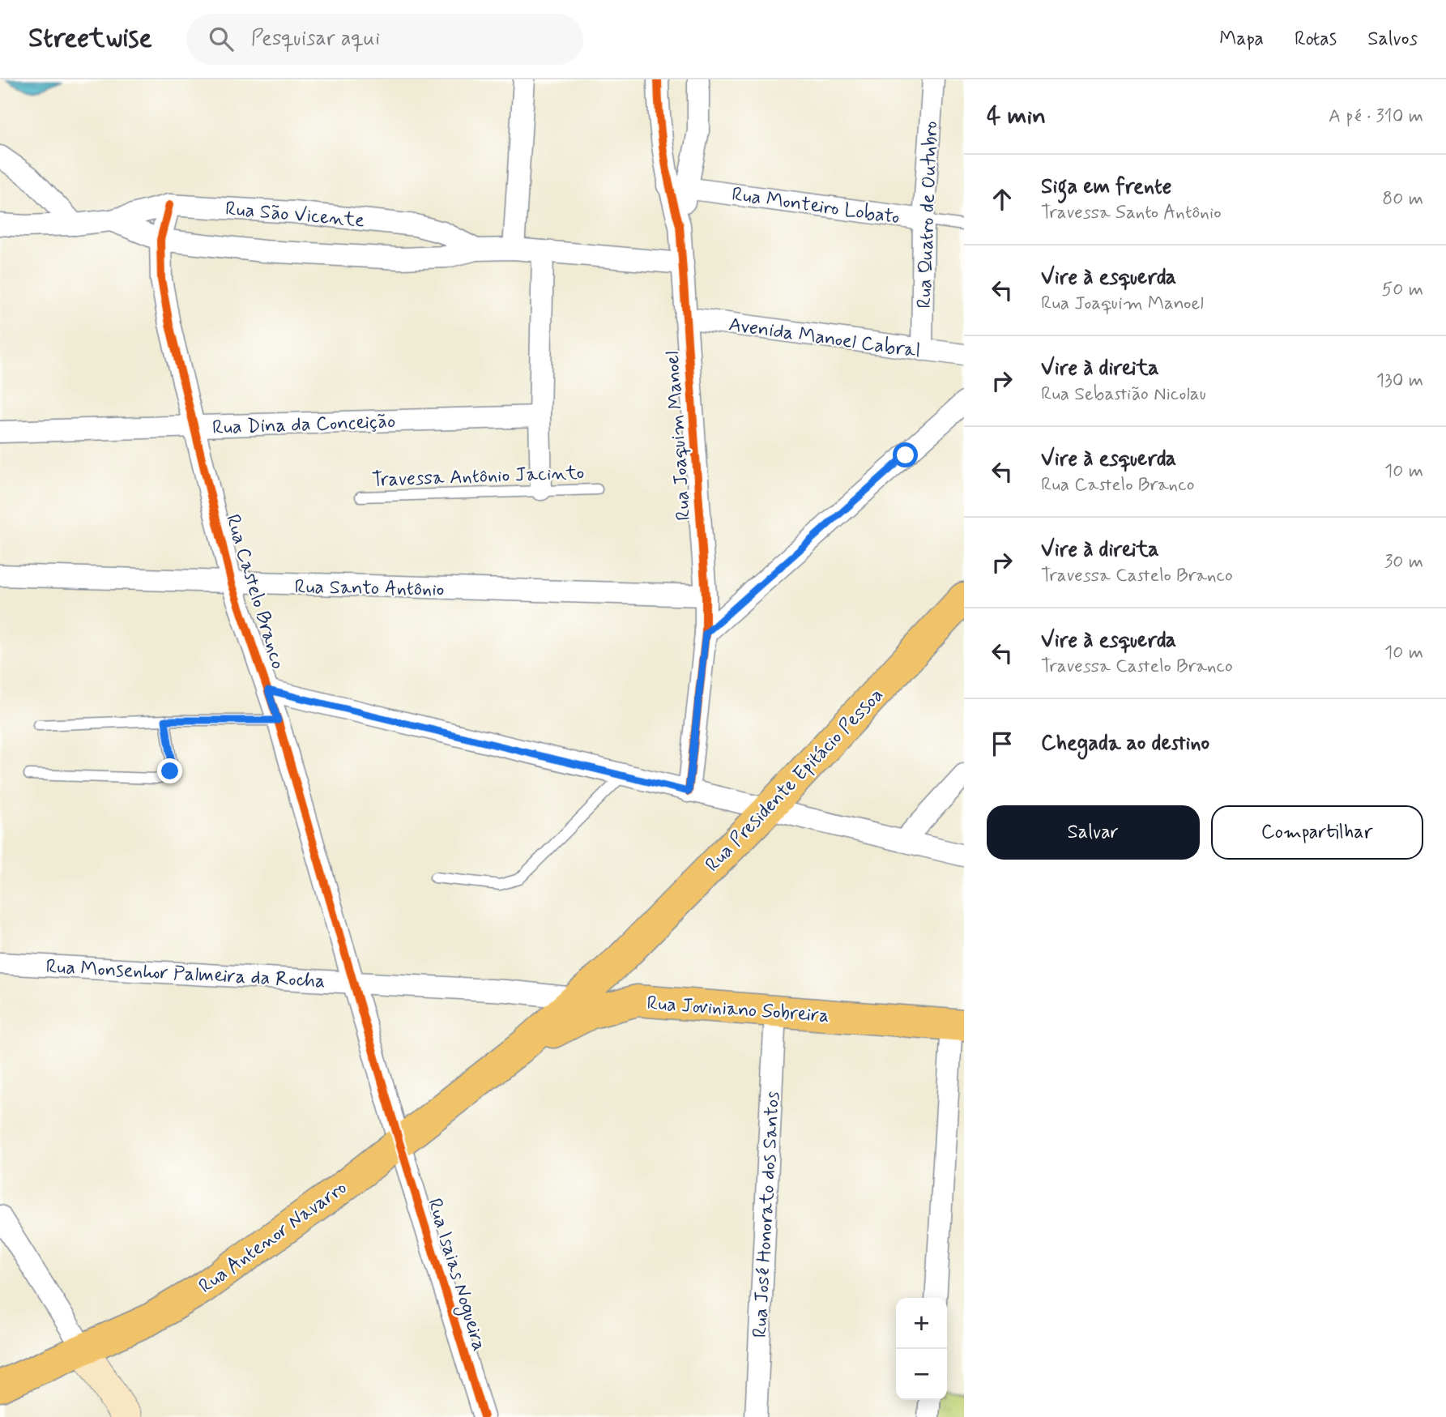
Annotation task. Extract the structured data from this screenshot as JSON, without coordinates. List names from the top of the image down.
{
  "streets": {
    "main road": ["Rua Presidente Epitácio Pessoa", "Rua Joviniano Sobreira", "Rua Antenor Navarro"],
    "street": [
      "Rua Monteiro Lobato",
      "Rua São Vicente",
      "Rua Quatro de Outubro",
      "Avenida Manoel Cabral",
      "Rua Dina da Conceição",
      "Rua Joaquim Manoel",
      "Rua Santo Antônio",
      "Rua Castelo Branco",
      "Rua Monsenhor Palmeira da Rocha",
      "Rua José Honorato dos Santos",
      "Rua Isaias Nogueira"
    ],
    "lane": ["Travessa Antônio Jacinto"]
  },
  "crossings": [
    ["Rua Monteiro Lobato", "Rua Quatro de Outubro"],
    ["Rua Monteiro Lobato", "Rua Joaquim Manoel"],
    ["Rua São Vicente", "Rua Joaquim Manoel"],
    ["Rua São Vicente", "Rua Castelo Branco"],
    ["Rua Quatro de Outubro", "Avenida Manoel Cabral"],
    ["Avenida Manoel Cabral", "Rua Joaquim Manoel"],
    ["Rua Dina da Conceição", "Rua Castelo Branco"],
    ["Rua Joaquim Manoel", "Rua Santo Antônio"],
    ["Rua Santo Antônio", "Rua Castelo Branco"],
    ["Rua Castelo Branco", "Rua Monsenhor Palmeira da Rocha"],
    ["Rua Castelo Branco", "Rua Isaias Nogueira"],
    ["Rua Presidente Epitácio Pessoa", "Rua Monsenhor Palmeira da Rocha"],
    ["Rua Presidente Epitácio Pessoa", "Rua Joviniano Sobreira"],
    ["Rua Presidente Epitácio Pessoa", "Rua Antenor Navarro"],
    ["Rua Monsenhor Palmeira da Rocha", "Rua Isaias Nogueira"],
    ["Rua Joviniano Sobreira", "Rua José Honorato dos Santos"],
    ["Rua Joviniano Sobreira", "Rua Antenor Navarro"],
    ["Rua Antenor Navarro", "Rua Isaias Nogueira"]
  ],
  "page": {
    "header": "Streetwise",
    "search": "Pesquisar aqui",
    "nav": ["Mapa", "Rotas", "Salvos"],
    "heading": ["4 min", "A pé · 310 m"],
    "list": [
      ["Siga em frente", "Travessa Santo Antônio", "80 m"],
      ["Vire à esquerda", "Rua Joaquim Manoel", "50 m"],
      ["Vire à direita", "Rua Sebastião Nicolau", "130 m"],
      ["Vire à esquerda", "Rua Castelo Branco", "10 m"],
      ["Vire à direita", "Travessa Castelo Branco", "30 m"],
      ["Vire à esquerda", "Travessa Castelo Branco", "10 m"],
      "Chegada ao destino"
    ],
    "buttons": ["Salvar", "Compartilhar"],
    "map_buttons": ["+", "−"]
  }
}
